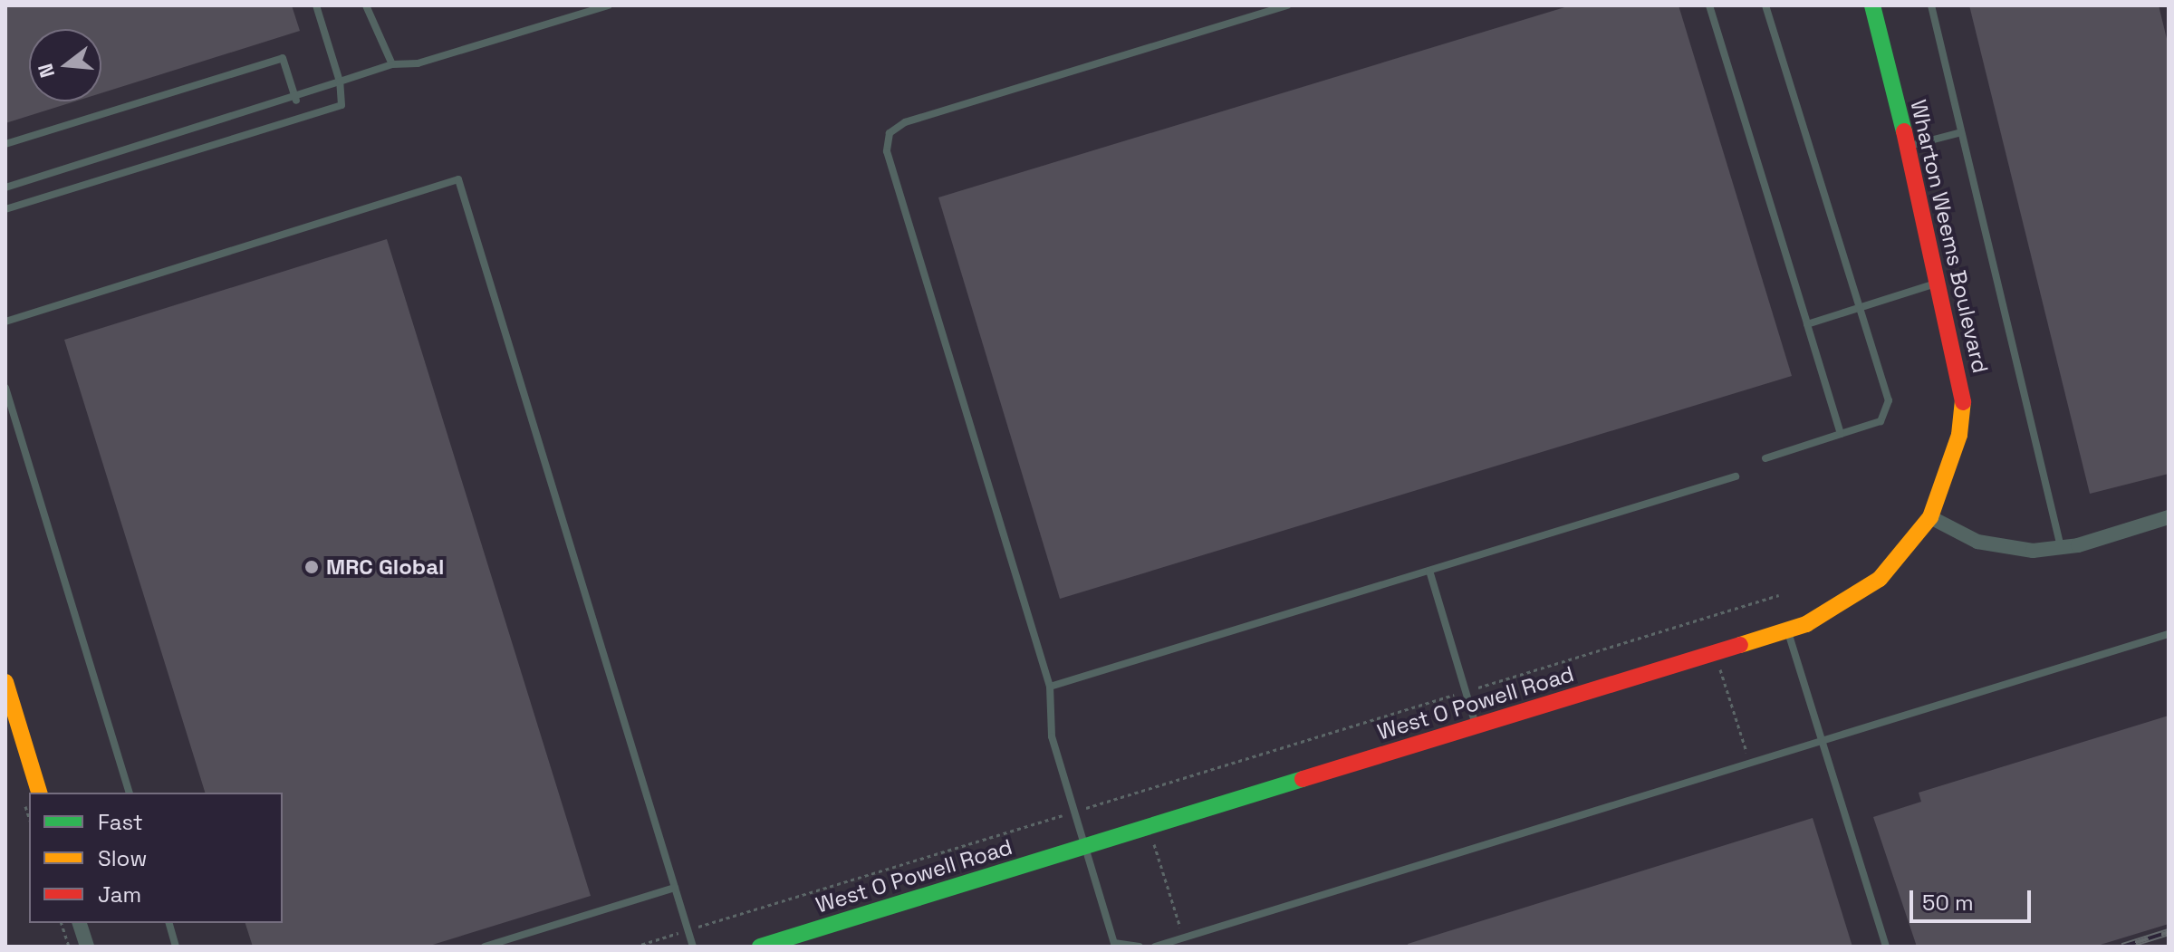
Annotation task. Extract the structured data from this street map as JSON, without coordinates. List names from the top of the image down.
{
  "streets": {
    "street": ["Wharton Weems Boulevard", "West O Powell Road"]
  },
  "crossings": [
    ["Wharton Weems Boulevard", "West O Powell Road"]
  ],
  "places": ["MRC Global"],
  "legend": ["Fast", "Slow", "Jam"],
  "scale_bar": "50 m",
  "north": "left"
}
